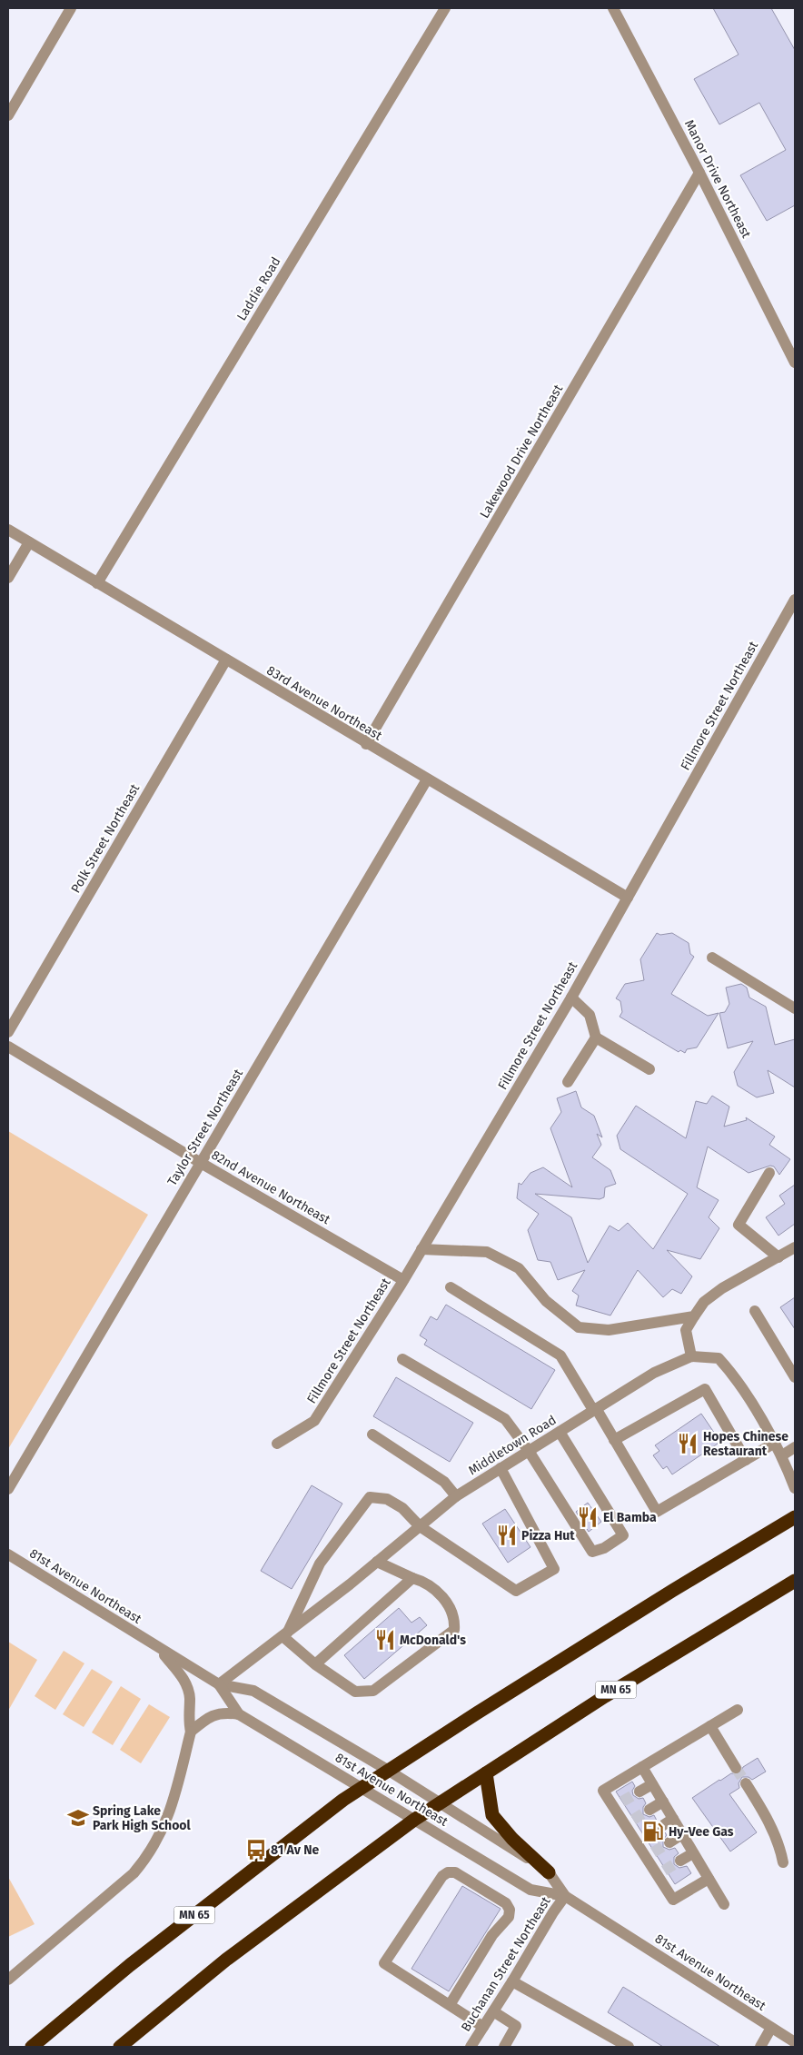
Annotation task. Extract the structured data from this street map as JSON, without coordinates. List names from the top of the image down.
{
  "streets": {
    "highway": ["MN 65"],
    "street": [
      "Manor Drive Northeast",
      "Laddie Road",
      "Lakewood Drive Northeast",
      "83rd Avenue Northeast",
      "Fillmore Street Northeast",
      "Polk Street Northeast",
      "Taylor Street Northeast",
      "82nd Avenue Northeast",
      "Middletown Road",
      "81st Avenue Northeast",
      "Buchanan Street Northeast"
    ]
  },
  "crossings": [
    ["Manor Drive Northeast", "Lakewood Drive Northeast"],
    ["Laddie Road", "83rd Avenue Northeast"],
    ["Lakewood Drive Northeast", "83rd Avenue Northeast"],
    ["83rd Avenue Northeast", "Fillmore Street Northeast"],
    ["83rd Avenue Northeast", "Polk Street Northeast"],
    ["83rd Avenue Northeast", "Taylor Street Northeast"],
    ["Fillmore Street Northeast", "82nd Avenue Northeast"],
    ["Taylor Street Northeast", "82nd Avenue Northeast"],
    ["Middletown Road", "81st Avenue Northeast"],
    ["81st Avenue Northeast", "MN 65"],
    ["81st Avenue Northeast", "Buchanan Street Northeast"]
  ],
  "places": {
    "restaurant": [
      "Hopes Chinese Restaurant",
      "El Bamba",
      "Pizza Hut",
      "McDonald's"
    ],
    "school or university": ["Spring Lake Park High School"],
    "fuel station": ["Hy-Vee Gas"],
    "bus stop": ["81 Av Ne"]
  }
}
